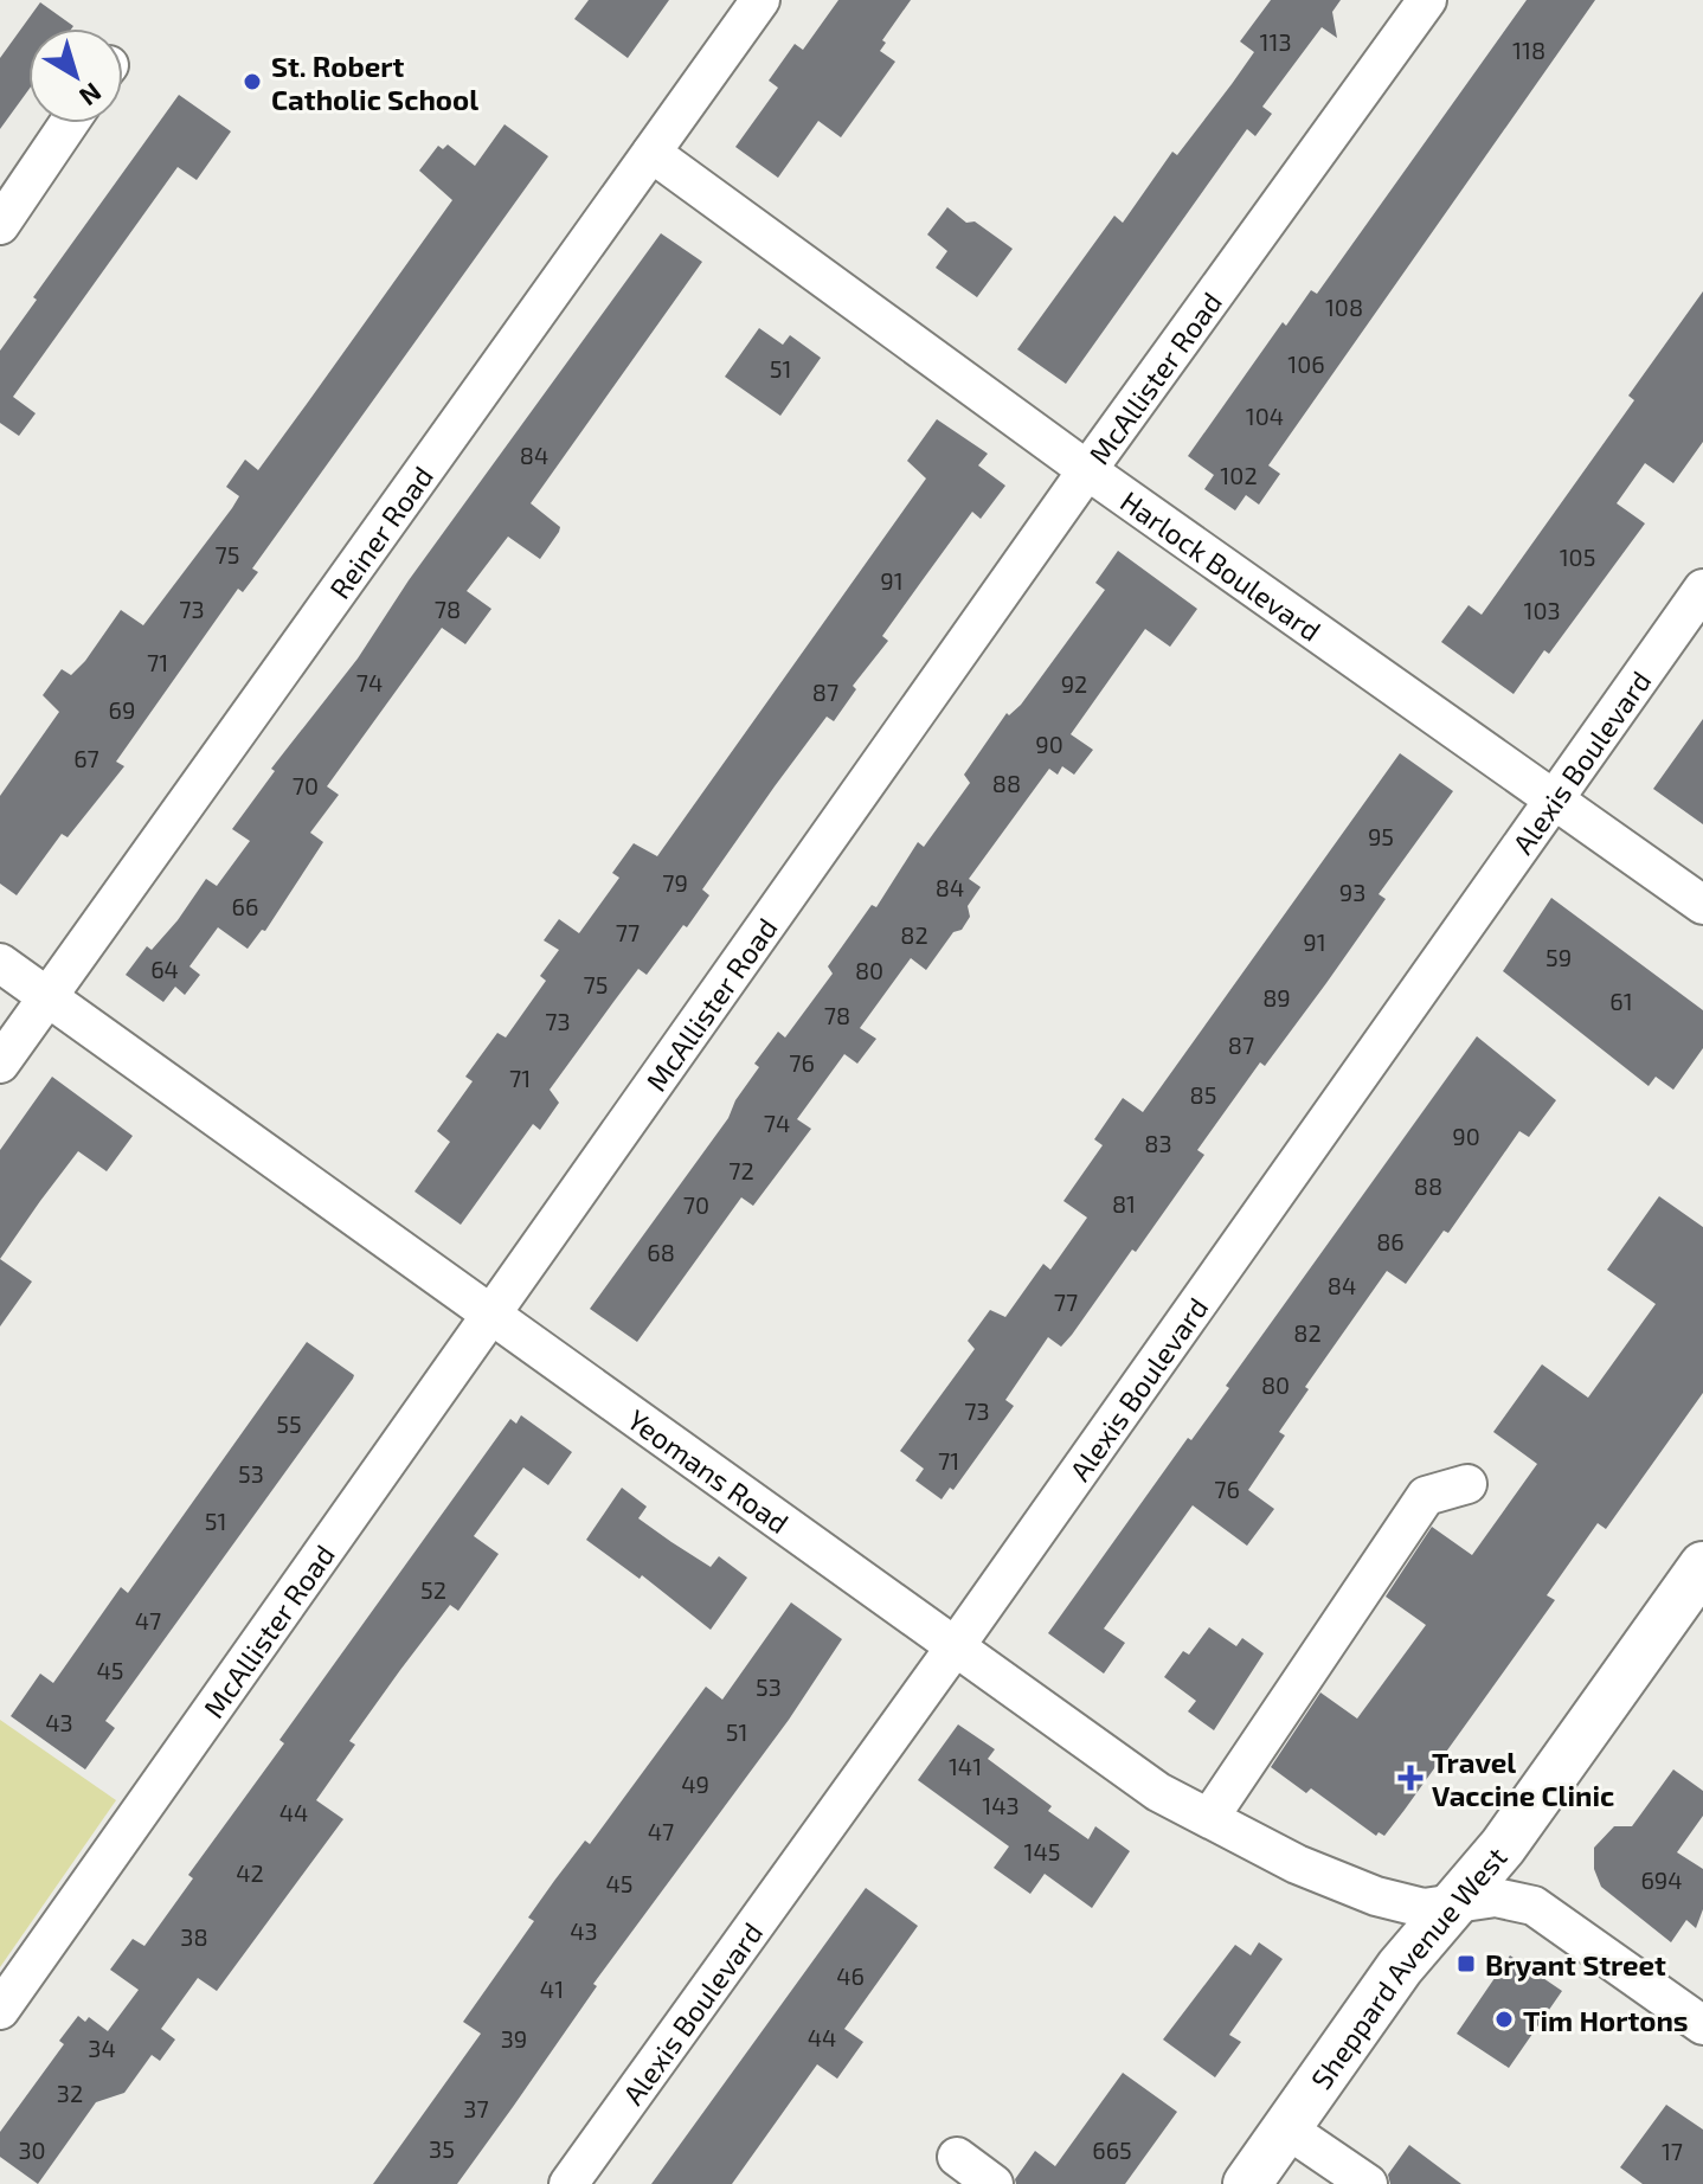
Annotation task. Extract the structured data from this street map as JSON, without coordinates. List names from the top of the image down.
{
  "streets": {
    "main road": ["Sheppard Avenue West"],
    "street": [
      "McAllister Road",
      "Reiner Road",
      "Harlock Boulevard",
      "Alexis Boulevard",
      "Yeomans Road"
    ]
  },
  "crossings": [
    ["McAllister Road", "Harlock Boulevard"],
    ["McAllister Road", "Yeomans Road"],
    ["Reiner Road", "Harlock Boulevard"],
    ["Reiner Road", "Yeomans Road"],
    ["Harlock Boulevard", "Alexis Boulevard"],
    ["Alexis Boulevard", "Yeomans Road"],
    ["Yeomans Road", "Sheppard Avenue West"]
  ],
  "places": {
    "other": ["St. Robert Catholic School", "Tim Hortons"],
    "health": ["Travel Vaccine Clinic"],
    "transit": ["Bryant Street"]
  },
  "house_numbers": [
    "113",
    "118",
    "108",
    "106",
    "51",
    "104",
    "84",
    "102",
    "75",
    "105",
    "91",
    "73",
    "78",
    "103",
    "71",
    "74",
    "92",
    "87",
    "69",
    "90",
    "67",
    "88",
    "70",
    "95",
    "79",
    "84",
    "93",
    "66",
    "77",
    "82",
    "91",
    "59",
    "64",
    "80",
    "75",
    "89",
    "61",
    "78",
    "73",
    "87",
    "76",
    "71",
    "85",
    "74",
    "90",
    "83",
    "72",
    "88",
    "81",
    "70",
    "86",
    "68",
    "84",
    "77",
    "82",
    "80",
    "73",
    "55",
    "71",
    "53",
    "76",
    "51",
    "52",
    "47",
    "45",
    "53",
    "43",
    "51",
    "141",
    "49",
    "143",
    "44",
    "47",
    "145",
    "42",
    "694",
    "45",
    "43",
    "38",
    "46",
    "41",
    "44",
    "39",
    "34",
    "32",
    "37",
    "35",
    "30",
    "665",
    "17"
  ],
  "north": "bottom right"
}
